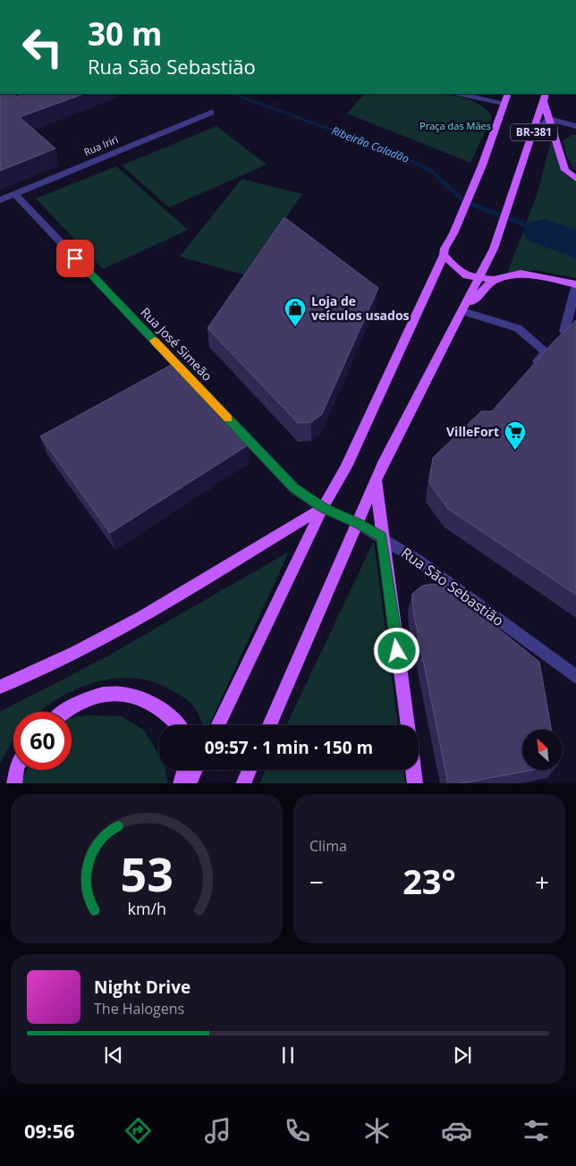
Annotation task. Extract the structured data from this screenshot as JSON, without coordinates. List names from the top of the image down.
{
  "streets": {
    "main road": ["BR-381"],
    "street": ["Rua Iriri", "Rua José Simeão", "Rua São Sebastião"]
  },
  "crossings": [
    ["Rua Iriri", "Rua José Simeão"],
    ["Rua José Simeão", "Rua São Sebastião"]
  ],
  "water": ["Ribeirão Caladão"],
  "parks": ["Praça das Mães"],
  "places": {
    "shop": ["Loja de veículos usados"],
    "supermarket": ["VilleFort"]
  },
  "north": "top left",
  "page": {
    "turn": ["30 m", "Rua São Sebastião"],
    "limit": "60",
    "trip": "09:57 · 1 min · 150 m",
    "tile": "Clima",
    "heat": ["−", "23°", "+"],
    "song": ["Night Drive", "The Halogens"],
    "tabs": "09:56",
    "gauge": ["53", "km/h"]
  }
}
